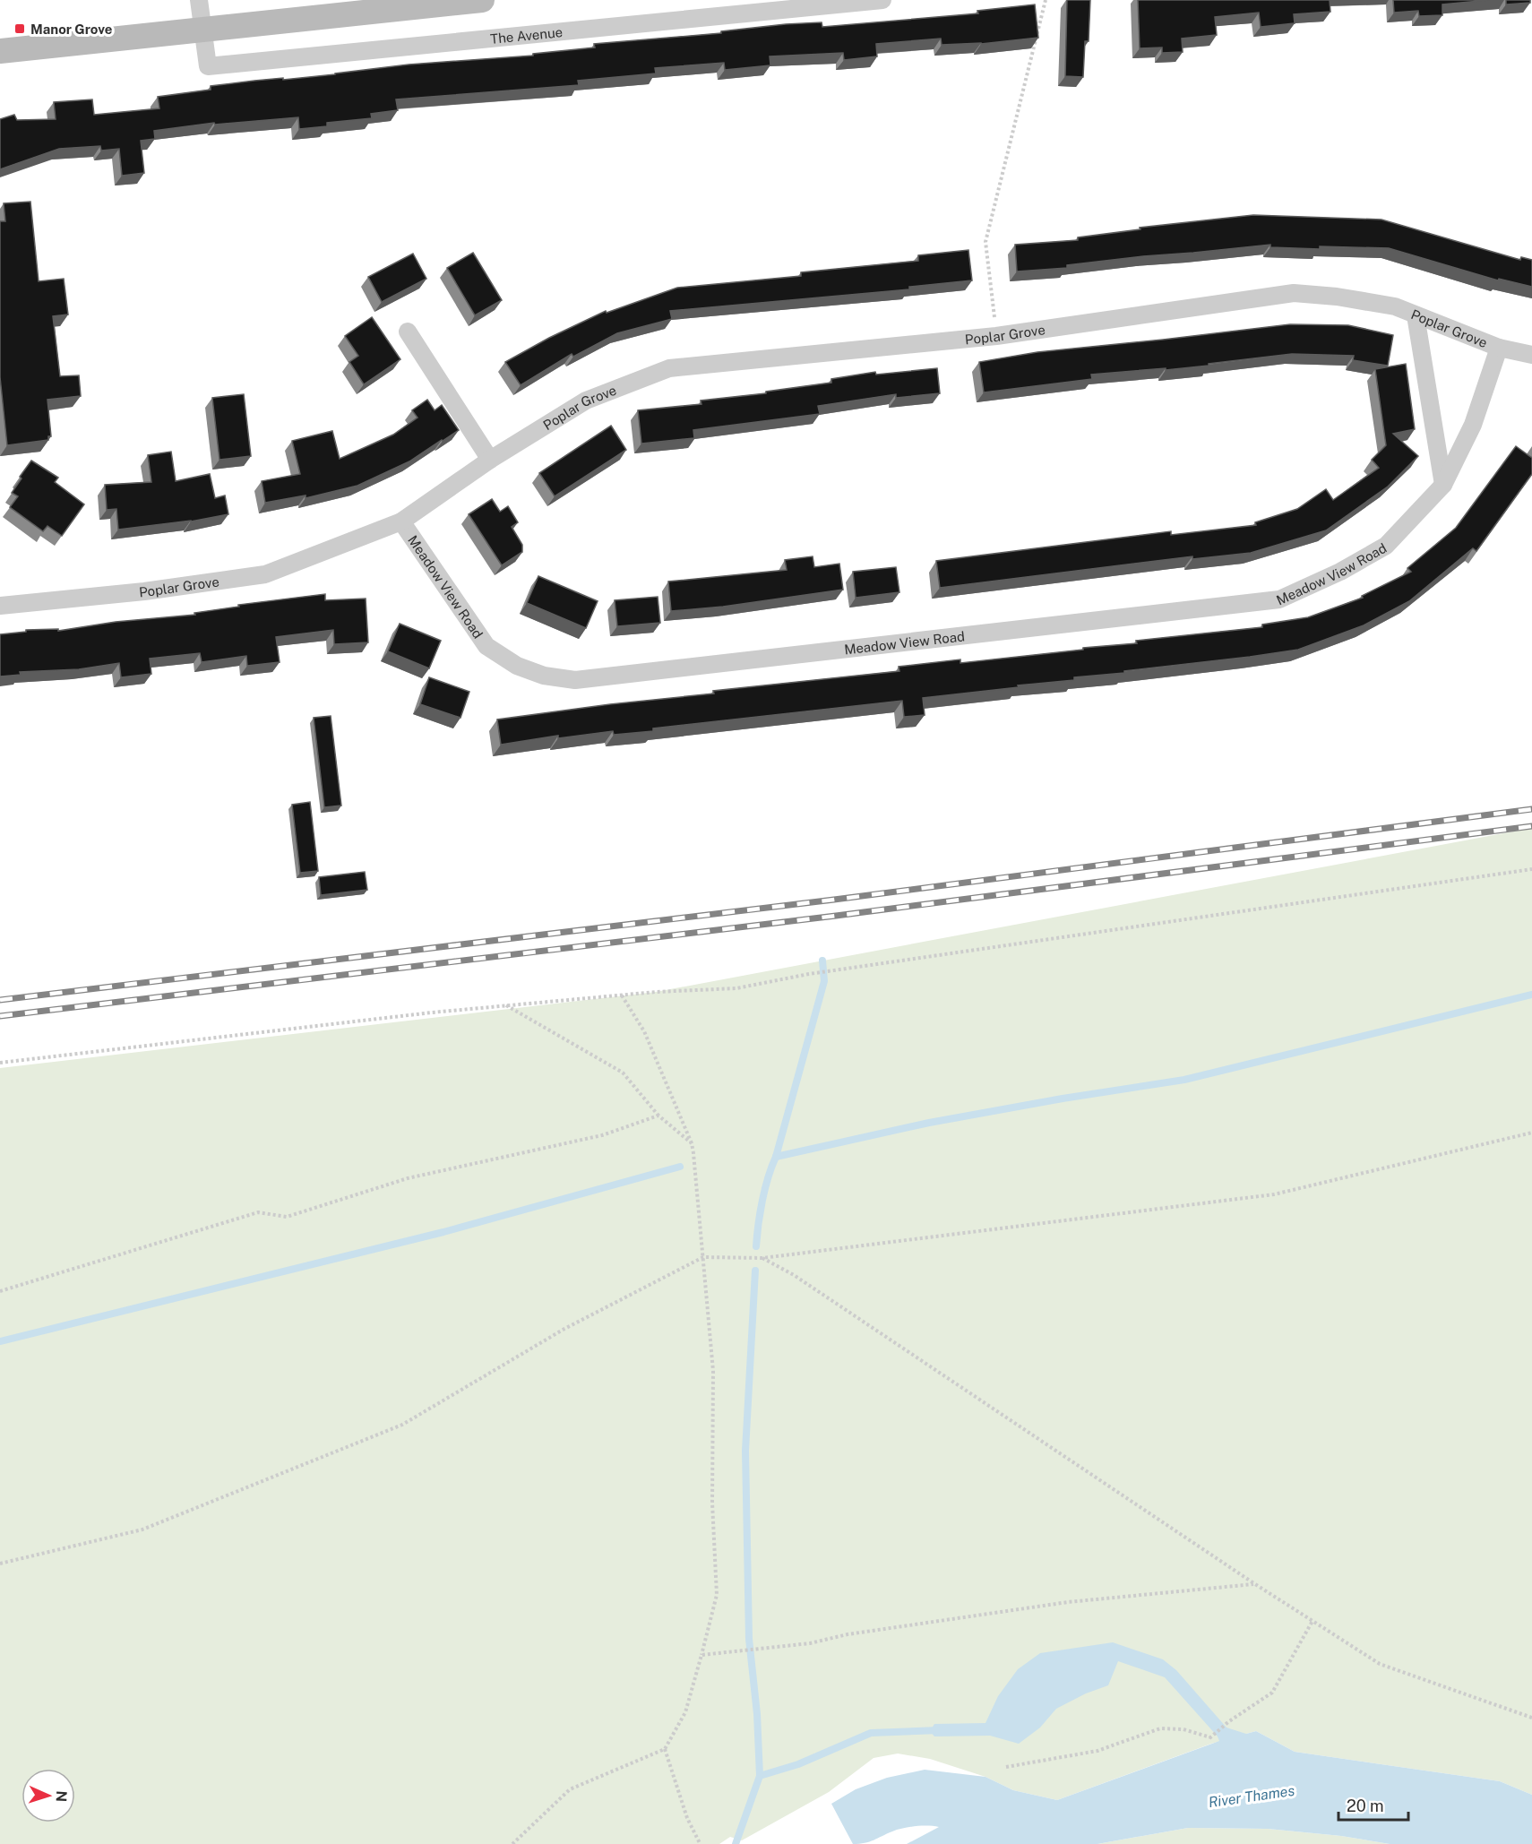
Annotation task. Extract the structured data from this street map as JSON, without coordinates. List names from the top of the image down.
{
  "streets": {
    "street": ["The Avenue", "Poplar Grove", "Meadow View Road"]
  },
  "crossings": [
    ["Poplar Grove", "Meadow View Road"]
  ],
  "water": ["River Thames"],
  "places": {
    "transit": ["Manor Grove"]
  },
  "scale_bar": "20 m",
  "north": "right"
}
